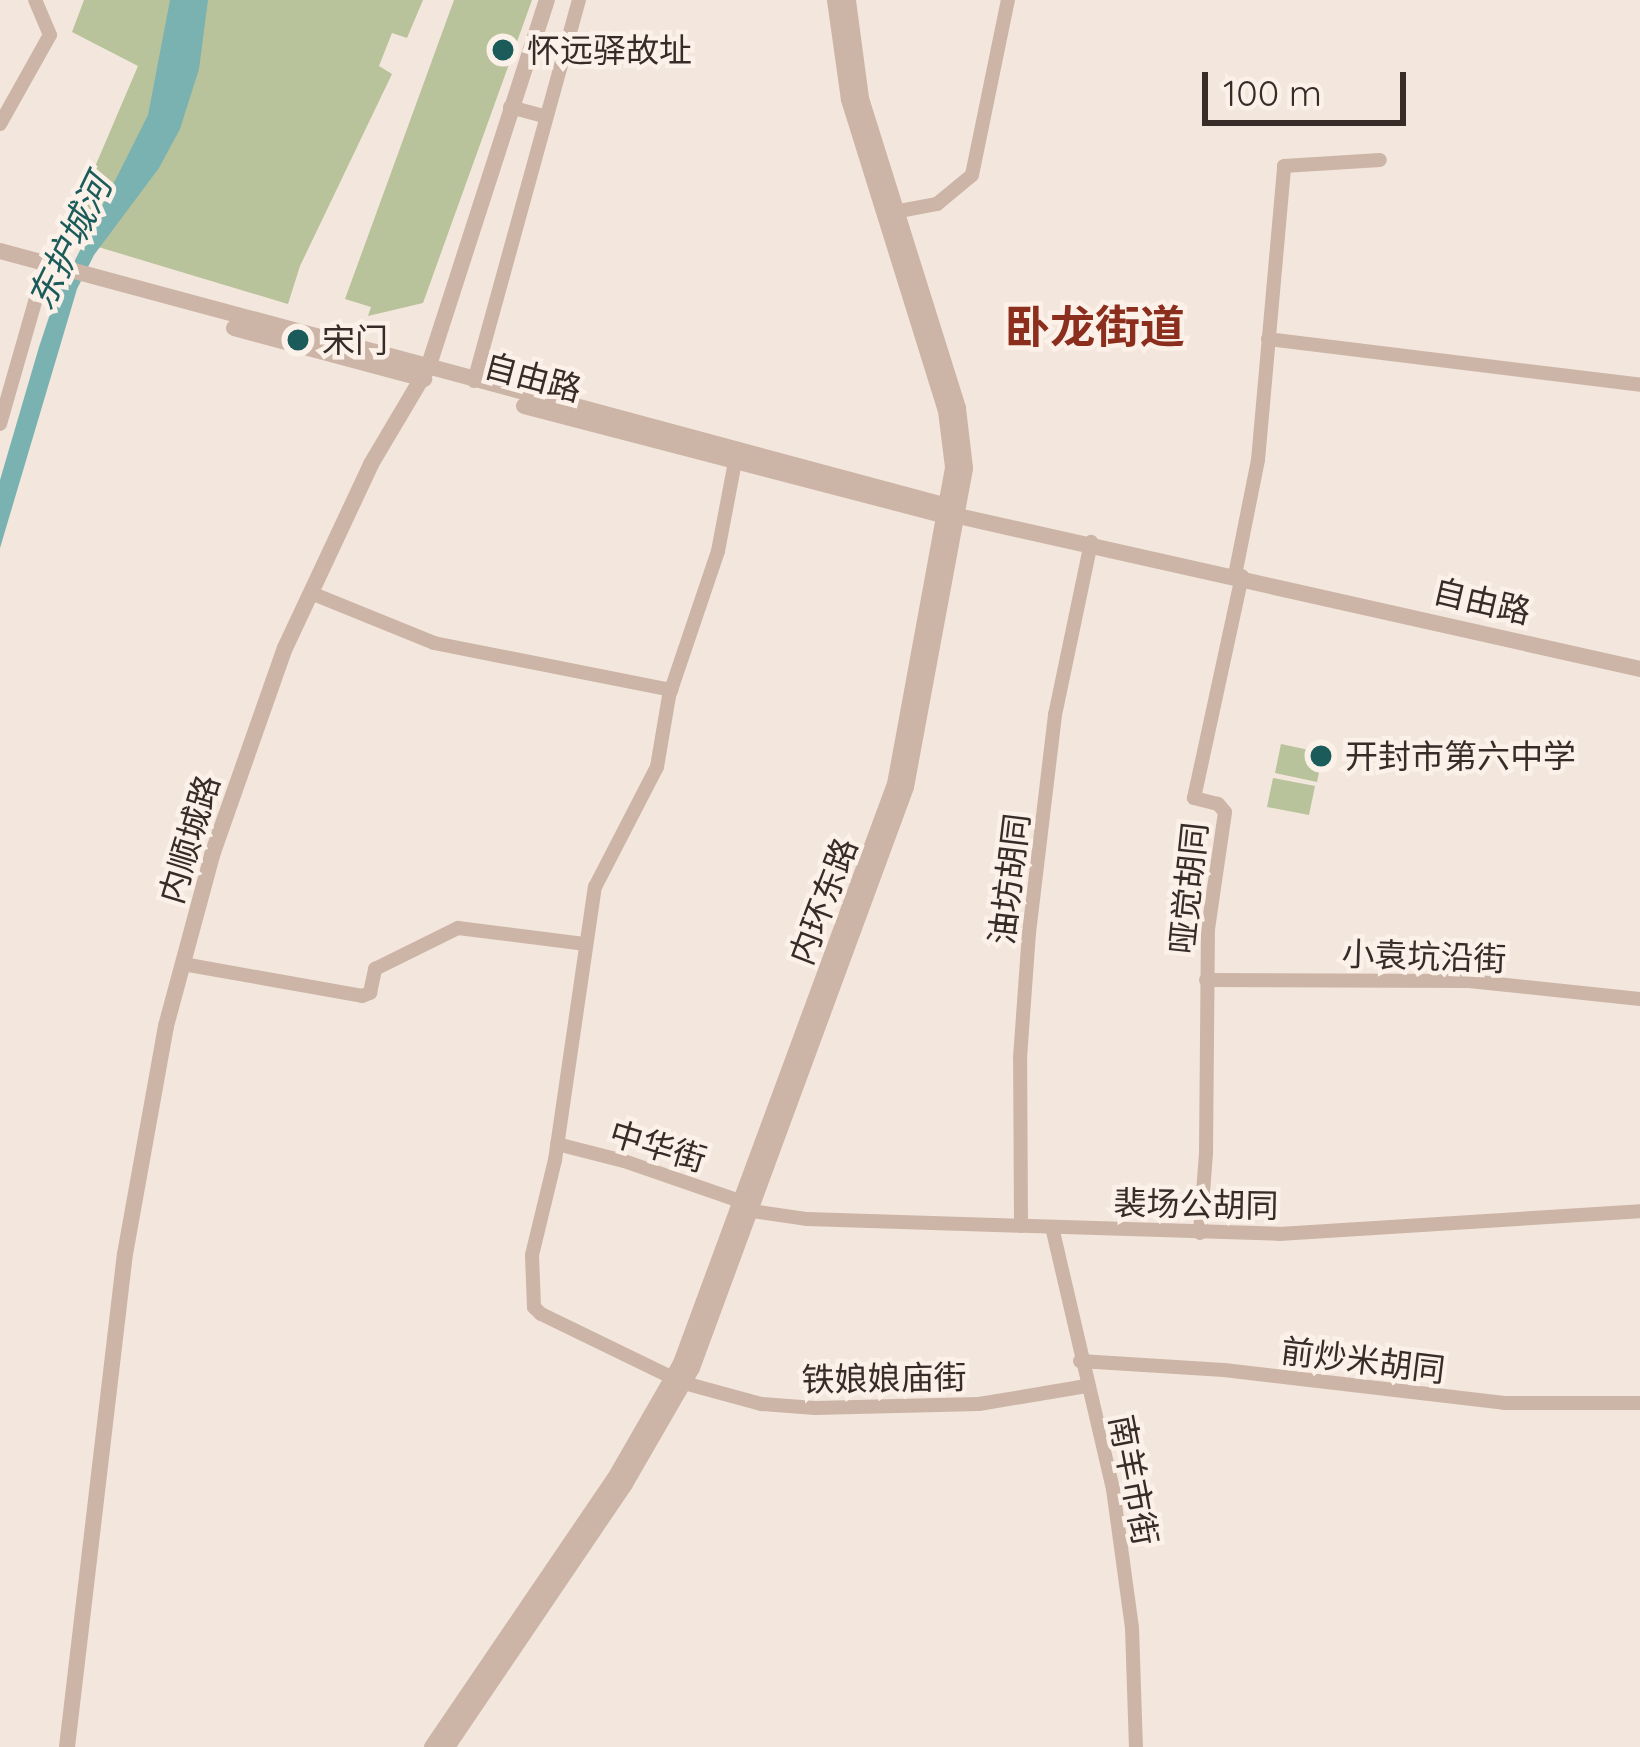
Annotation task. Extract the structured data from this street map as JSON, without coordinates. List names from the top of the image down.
{
  "streets": {
    "street": [
      "自由路",
      "内顺城路",
      "油坊胡同",
      "哑觉胡同",
      "内环东路",
      "小袁坑沿街",
      "中华街",
      "裴场公胡同",
      "前炒米胡同",
      "铁娘娘庙街",
      "南羊市街"
    ]
  },
  "crossings": [
    ["自由路", "内顺城路"],
    ["自由路", "油坊胡同"],
    ["自由路", "哑觉胡同"],
    ["自由路", "内环东路"],
    ["油坊胡同", "裴场公胡同"],
    ["哑觉胡同", "小袁坑沿街"],
    ["哑觉胡同", "裴场公胡同"],
    ["内环东路", "中华街"],
    ["内环东路", "裴场公胡同"],
    ["内环东路", "铁娘娘庙街"],
    ["中华街", "裴场公胡同"],
    ["中华街", "铁娘娘庙街"],
    ["裴场公胡同", "南羊市街"],
    ["前炒米胡同", "南羊市街"],
    ["铁娘娘庙街", "南羊市街"]
  ],
  "districts": ["卧龙街道"],
  "water": ["东护城河"],
  "places": ["怀远驿故址", "宋门", "开封市第六中学"],
  "scale_bar": "100 m"
}
